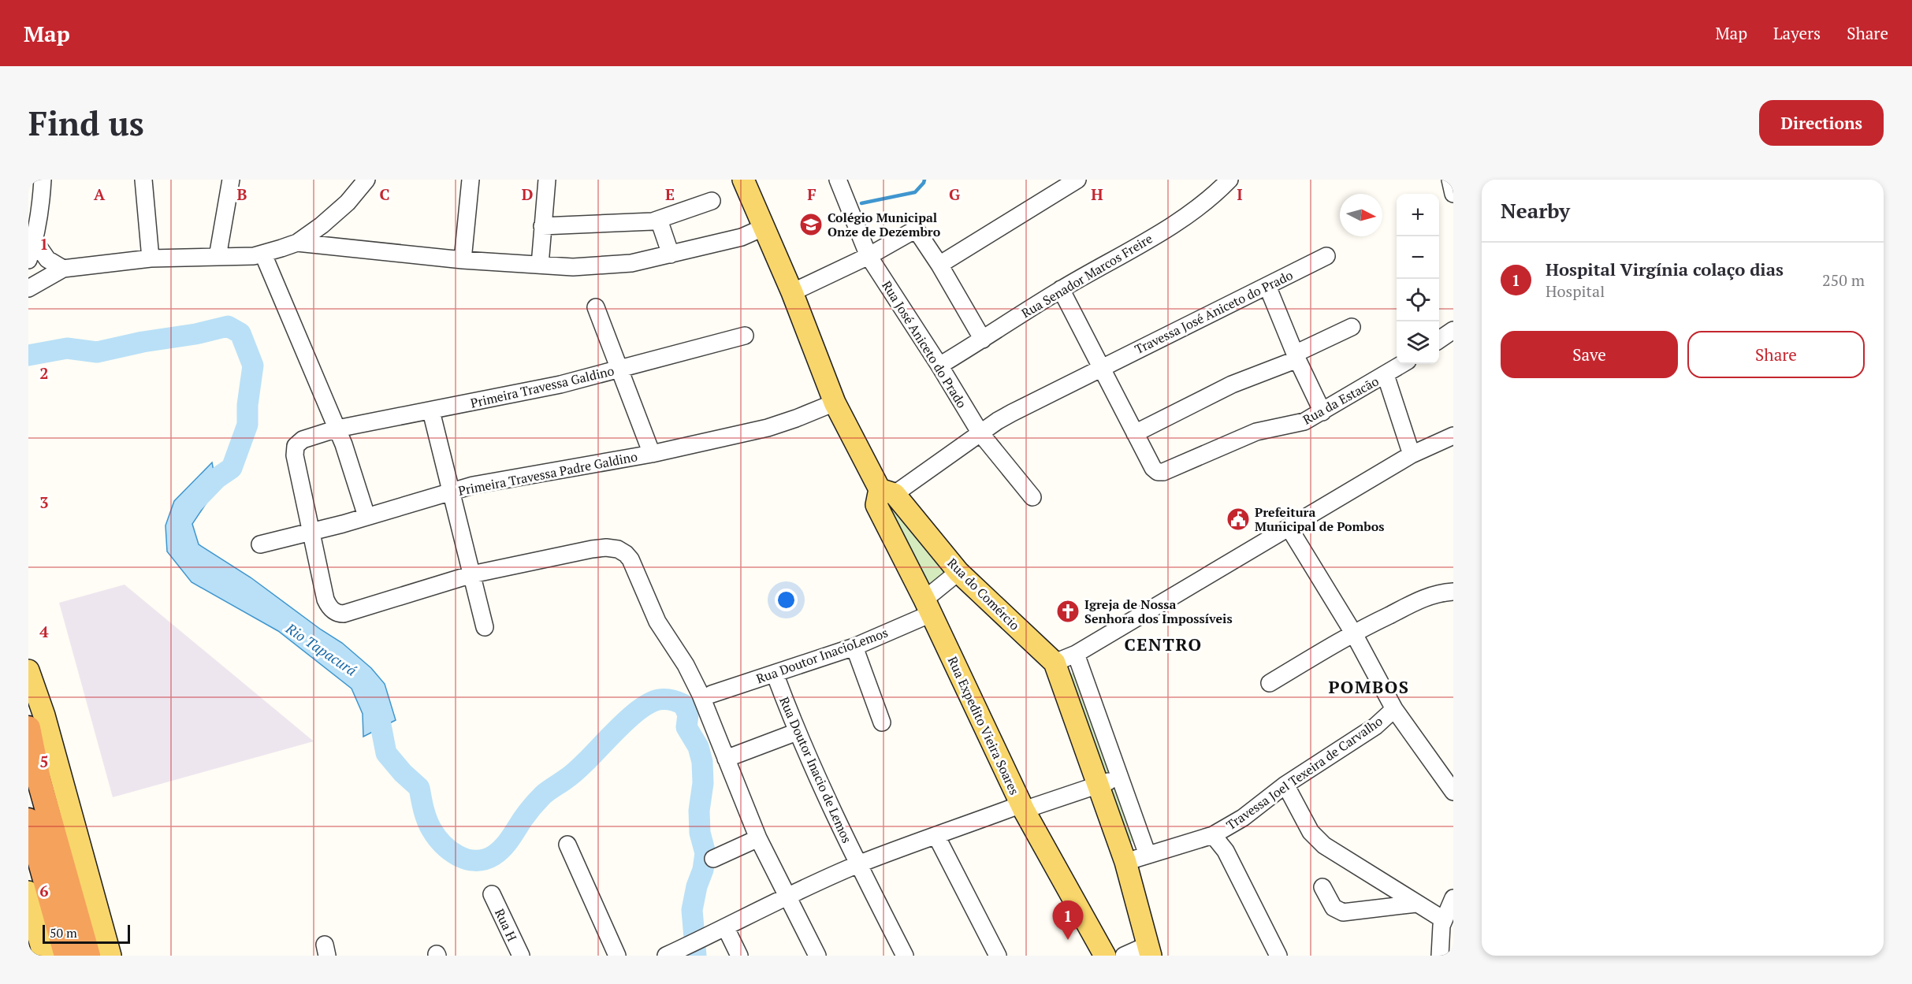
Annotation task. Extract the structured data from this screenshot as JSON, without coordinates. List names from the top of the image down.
{
  "streets": {
    "main road": ["Rua do Comércio", "Rua Expedito Vieira Soares"],
    "street": [
      "Rua Senador Marcos Freire",
      "Travessa José Aniceto do Prado",
      "Rua José Aniceto do Prado",
      "Primeira Travessa Galdino",
      "Rua da Estacão",
      "Primeira Travessa Padre Galdino",
      "Rua Doutor InacioLemos",
      "Rua Doutor Inacio de Lemos",
      "Travessa Joel Texeira de Carvalho",
      "Rua H"
    ]
  },
  "crossings": [
    ["Rua Senador Marcos Freire", "Rua José Aniceto do Prado"],
    ["Travessa José Aniceto do Prado", "Rua José Aniceto do Prado"],
    ["Travessa José Aniceto do Prado", "Rua do Comércio"],
    ["Travessa José Aniceto do Prado", "Rua Expedito Vieira Soares"],
    ["Primeira Travessa Galdino", "Primeira Travessa Padre Galdino"],
    ["Primeira Travessa Padre Galdino", "Rua do Comércio"],
    ["Rua do Comércio", "Rua Doutor InacioLemos"],
    ["Rua do Comércio", "Rua Expedito Vieira Soares"],
    ["Rua do Comércio", "Travessa Joel Texeira de Carvalho"],
    ["Rua Doutor InacioLemos", "Rua Expedito Vieira Soares"],
    ["Rua Doutor InacioLemos", "Rua Doutor Inacio de Lemos"]
  ],
  "districts": ["CENTRO", "POMBOS"],
  "water": ["Rio Tapacurá"],
  "places": {
    "school or university": ["Colégio Municipal Onze de Dezembro"],
    "public building": ["Prefeitura Municipal de Pombos"],
    "church": ["Igreja de Nossa Senhora dos Impossíveis"]
  },
  "scale_bar": "50 m",
  "north": "right",
  "page": {
    "header": "Map",
    "nav": ["Map", "Layers", "Share"],
    "buttons": [
      "Directions",
      ["Save", "Share"]
    ],
    "title": "Find us",
    "heading": "Nearby",
    "map_buttons": ["+", "−"],
    "list": [
      {
        "mark": "1",
        "name": "Hospital Virgínia colaço dias",
        "note": "Hospital",
        "value": "250 m"
      }
    ],
    "pins": "1",
    "scale": "50 m"
  },
  "grid": {
    "columns": [
      "A",
      "B",
      "C",
      "D",
      "E",
      "F",
      "G",
      "H",
      "I"
    ],
    "rows": [
      "1",
      "2",
      "3",
      "4",
      "5",
      "6"
    ]
  }
}
